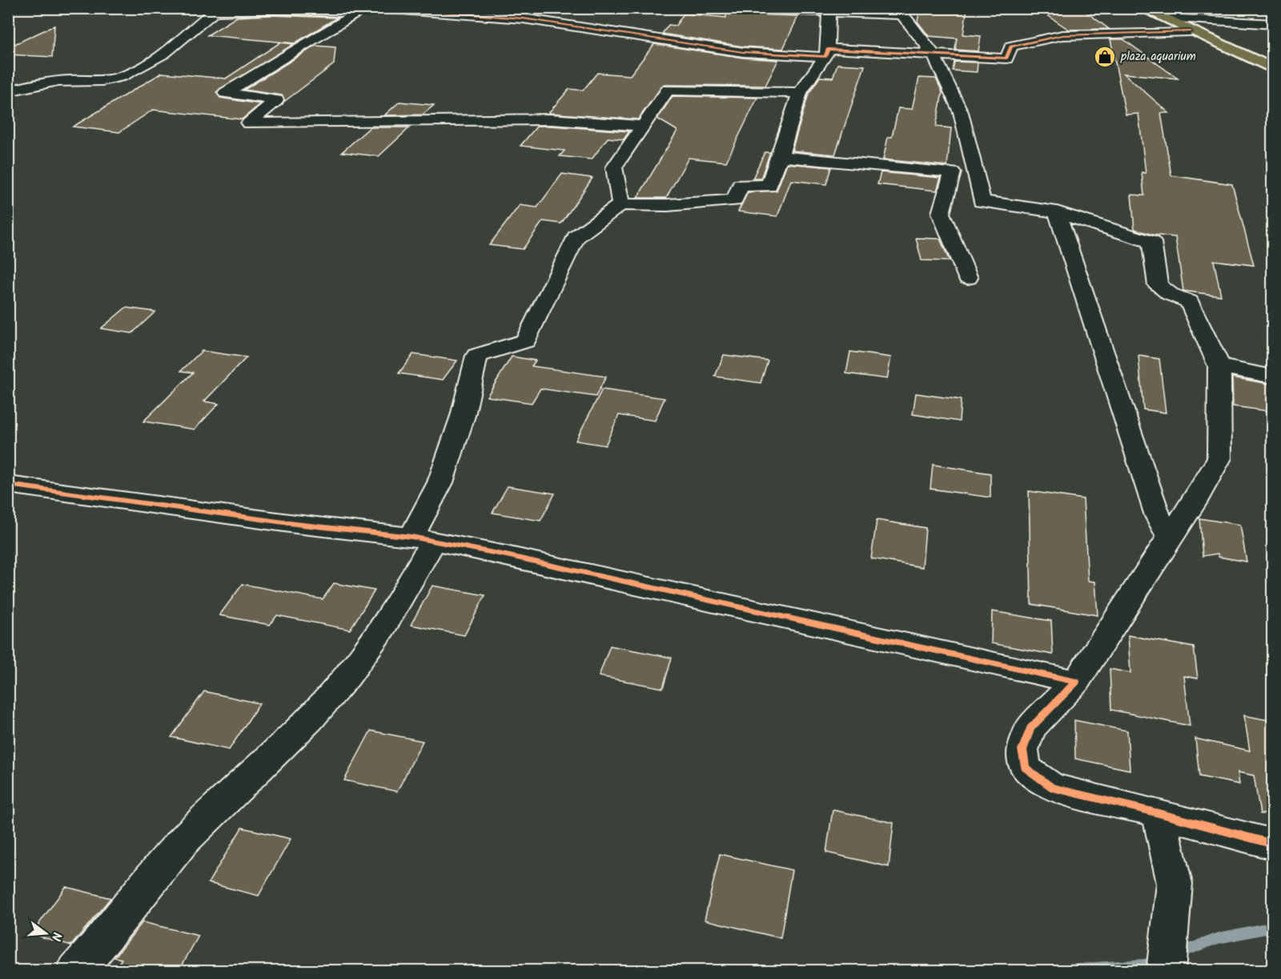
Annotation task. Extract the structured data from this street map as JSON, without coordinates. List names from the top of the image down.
{
  "places": {
    "shop": ["plaza aquarium"]
  },
  "north": "right"
}
